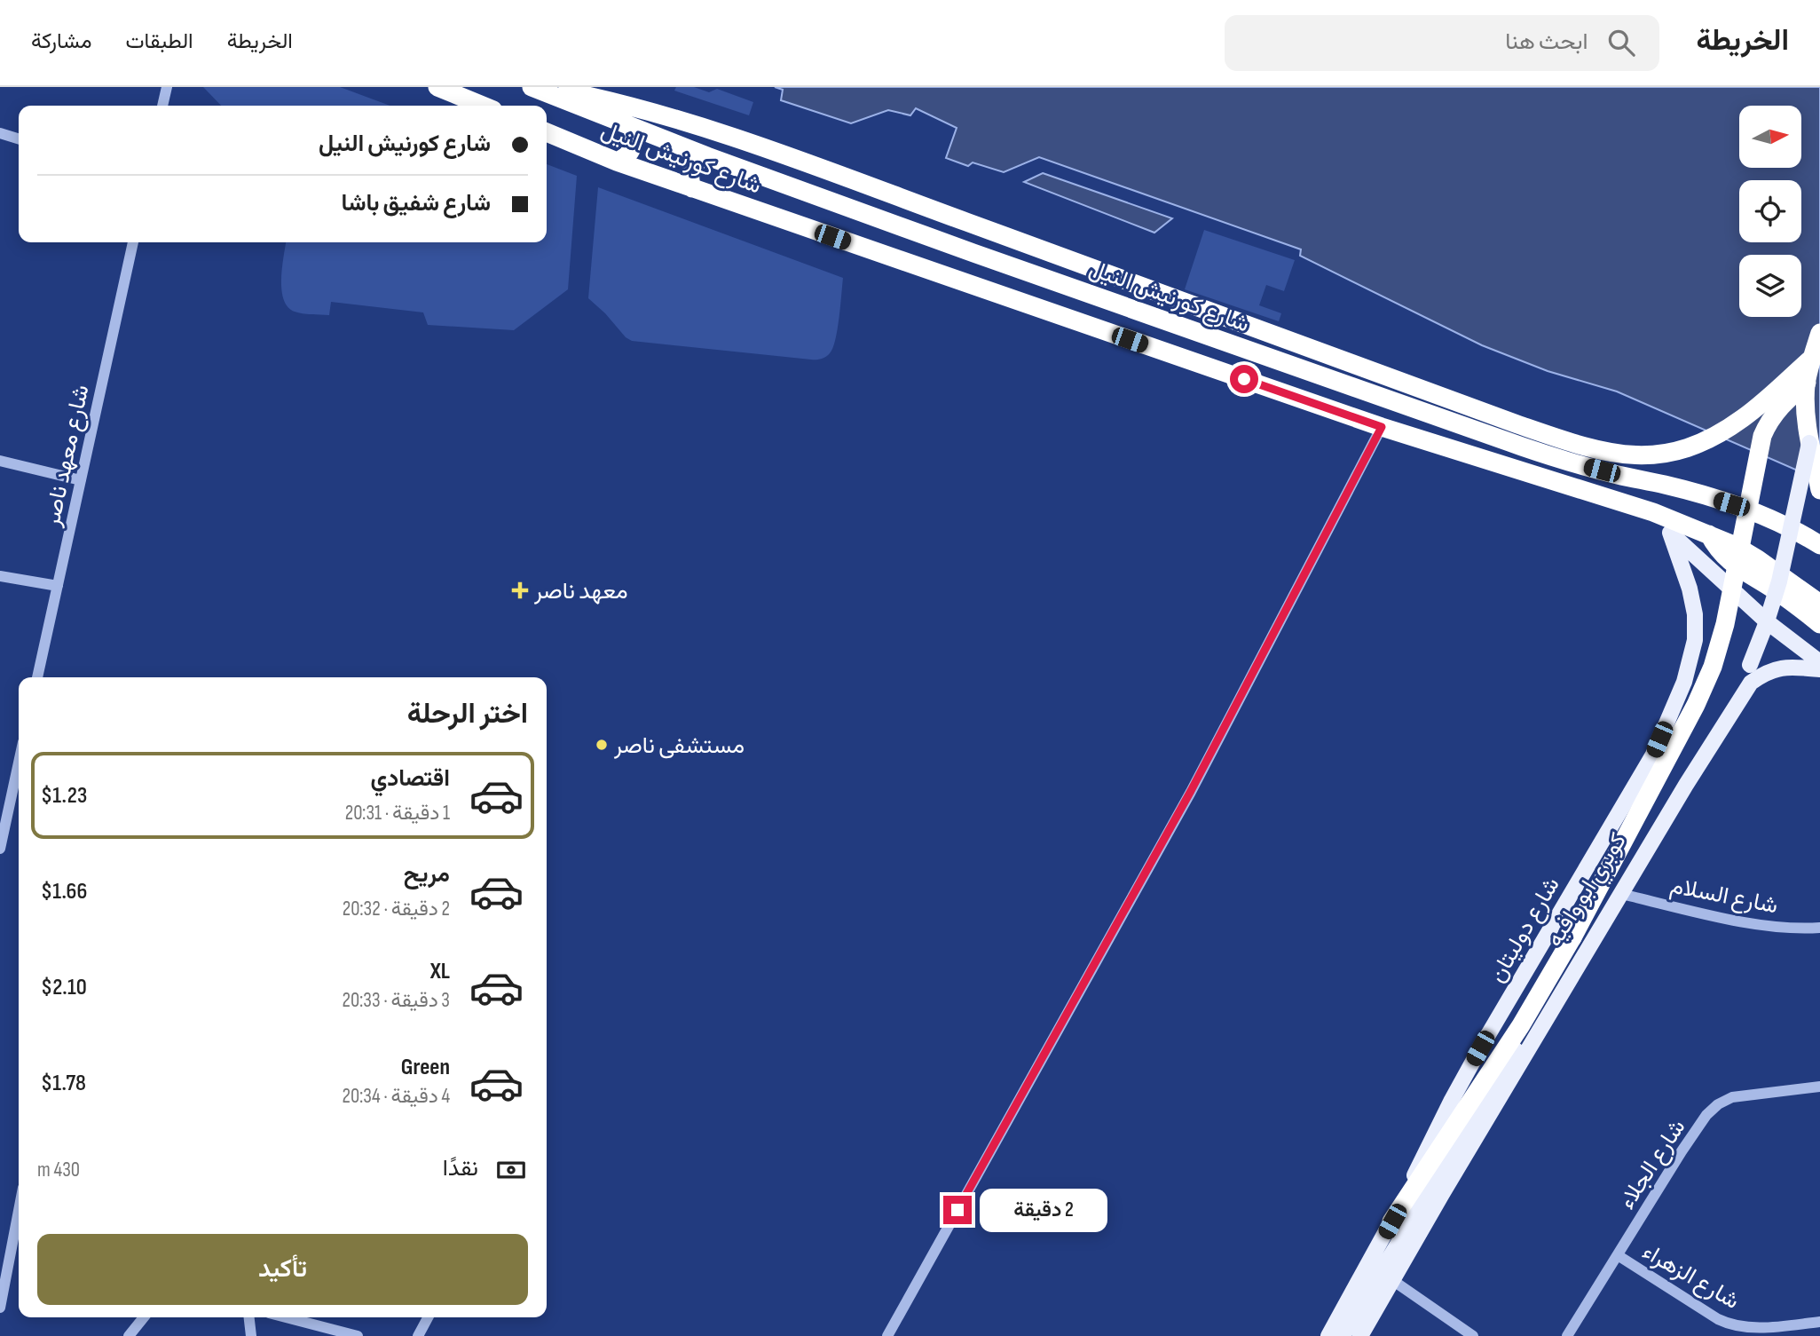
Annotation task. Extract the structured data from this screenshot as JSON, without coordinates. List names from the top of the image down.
{
  "streets": {
    "highway": ["شارع كورنيش النيل"],
    "main road": ["كوبري ابو وافيه", "شارع دوليتان"],
    "street": [
      "شارع معهد ناصر",
      "شارع السلام",
      "شارع الجلاء",
      "شارع الزهراء"
    ]
  },
  "crossings": [
    ["شارع الجلاء", "شارع الزهراء"]
  ],
  "places": {
    "health": ["معهد ناصر"],
    "other": ["مستشفى ناصر"]
  },
  "north": "right",
  "page": {
    "header": "الخريطة",
    "search": "ابحث هنا",
    "nav": ["الخريطة", "الطبقات", "مشاركة"],
    "banner": ["شارع كورنيش النيل", "شارع شفيق باشا"],
    "heading": "اختر الرحلة",
    "list": [
      {
        "name": "اقتصادي",
        "note": "1 دقيقة · 20:31",
        "value": "$1.23"
      },
      {
        "name": "مريح",
        "note": "2 دقيقة · 20:32",
        "value": "$1.66"
      },
      {
        "name": "XL",
        "note": "3 دقيقة · 20:33",
        "value": "$2.10"
      },
      {
        "name": "Green",
        "note": "4 دقيقة · 20:34",
        "value": "$1.78"
      }
    ],
    "pay": ["نقدًا", "430 m"],
    "bubble": "2 دقيقة",
    "buttons": "تأكيد"
  }
}
